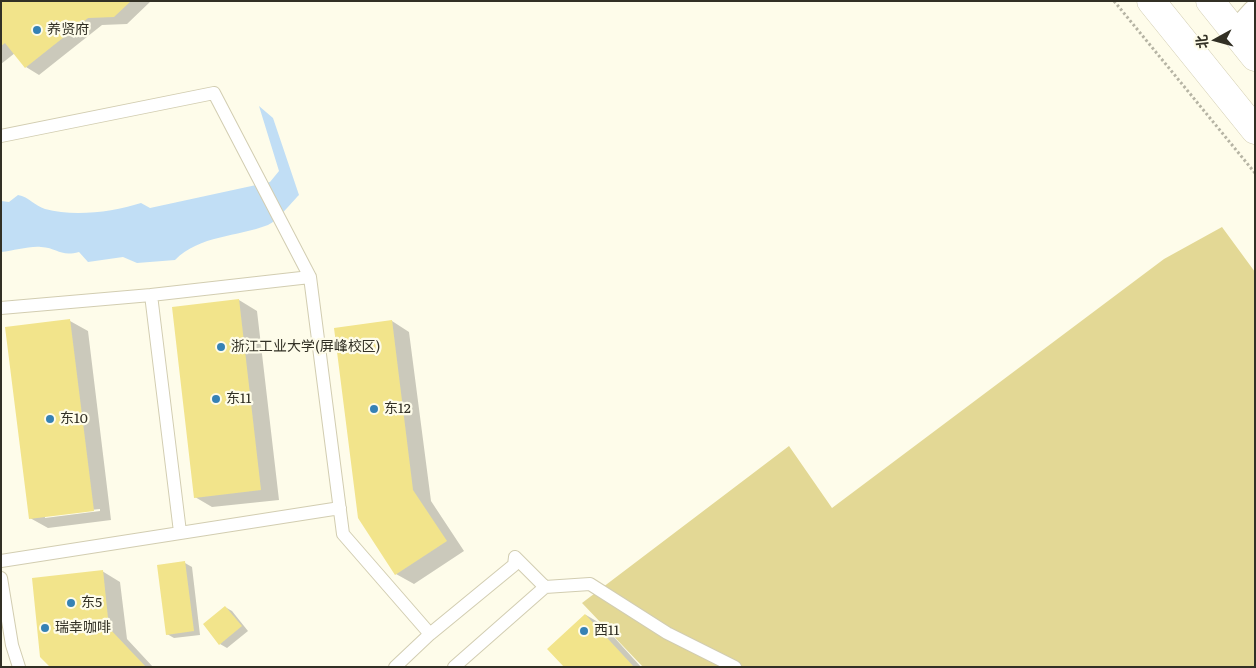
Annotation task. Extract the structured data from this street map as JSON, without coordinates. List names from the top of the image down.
{
  "places": [
    "养贤府",
    "浙江工业大学(屏峰校区)",
    "东11",
    "东12",
    "东10",
    "东5",
    "瑞幸咖啡",
    "西11"
  ],
  "north": "left"
}
